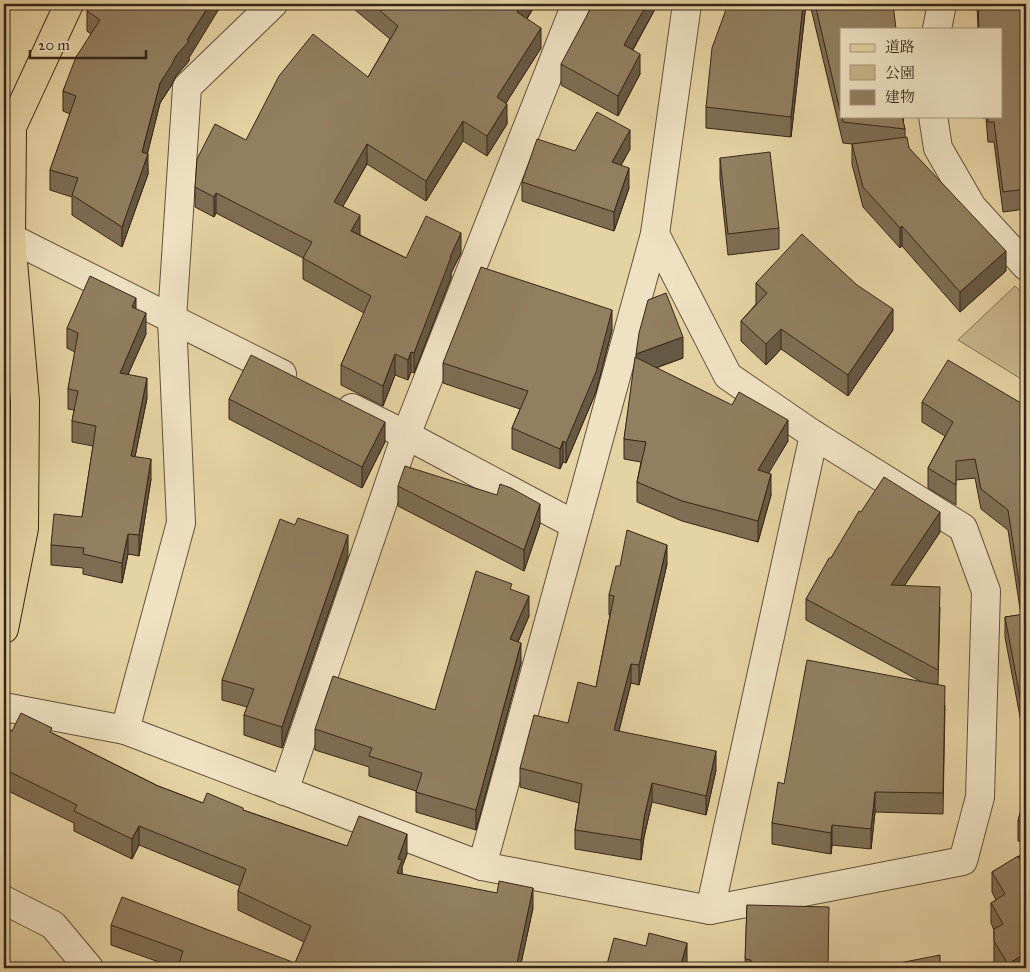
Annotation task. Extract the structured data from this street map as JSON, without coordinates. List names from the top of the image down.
{
  "legend": ["道路", "公園", "建物"],
  "scale_bar": "20 m"
}
